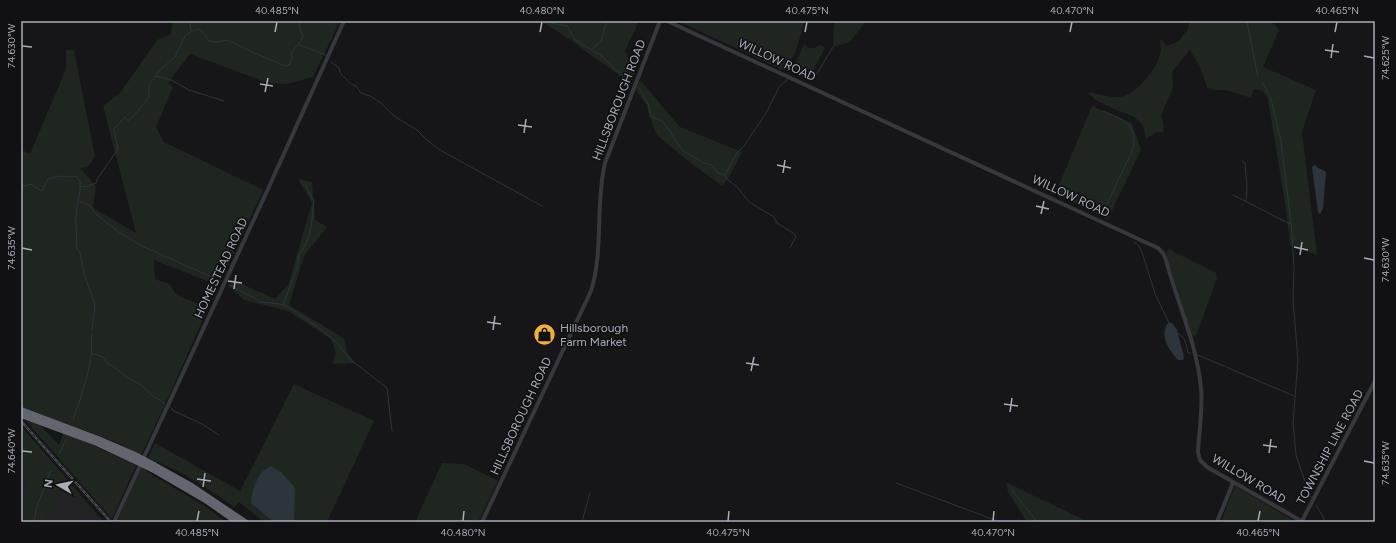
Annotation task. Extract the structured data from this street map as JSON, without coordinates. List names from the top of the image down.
{
  "streets": {
    "street": [
      "WILLOW ROAD",
      "HILLSBOROUGH ROAD",
      "HOMESTEAD ROAD",
      "TOWNSHIP LINE ROAD"
    ]
  },
  "crossings": [
    ["WILLOW ROAD", "TOWNSHIP LINE ROAD"]
  ],
  "places": {
    "shop": ["Hillsborough Farm Market"]
  },
  "north": "left",
  "coordinates": [
    "40.485°N",
    "40.480°N",
    "40.475°N",
    "40.470°N",
    "40.465°N",
    "74.630°W",
    "74.625°W",
    "74.635°W",
    "74.640°W"
  ]
}
